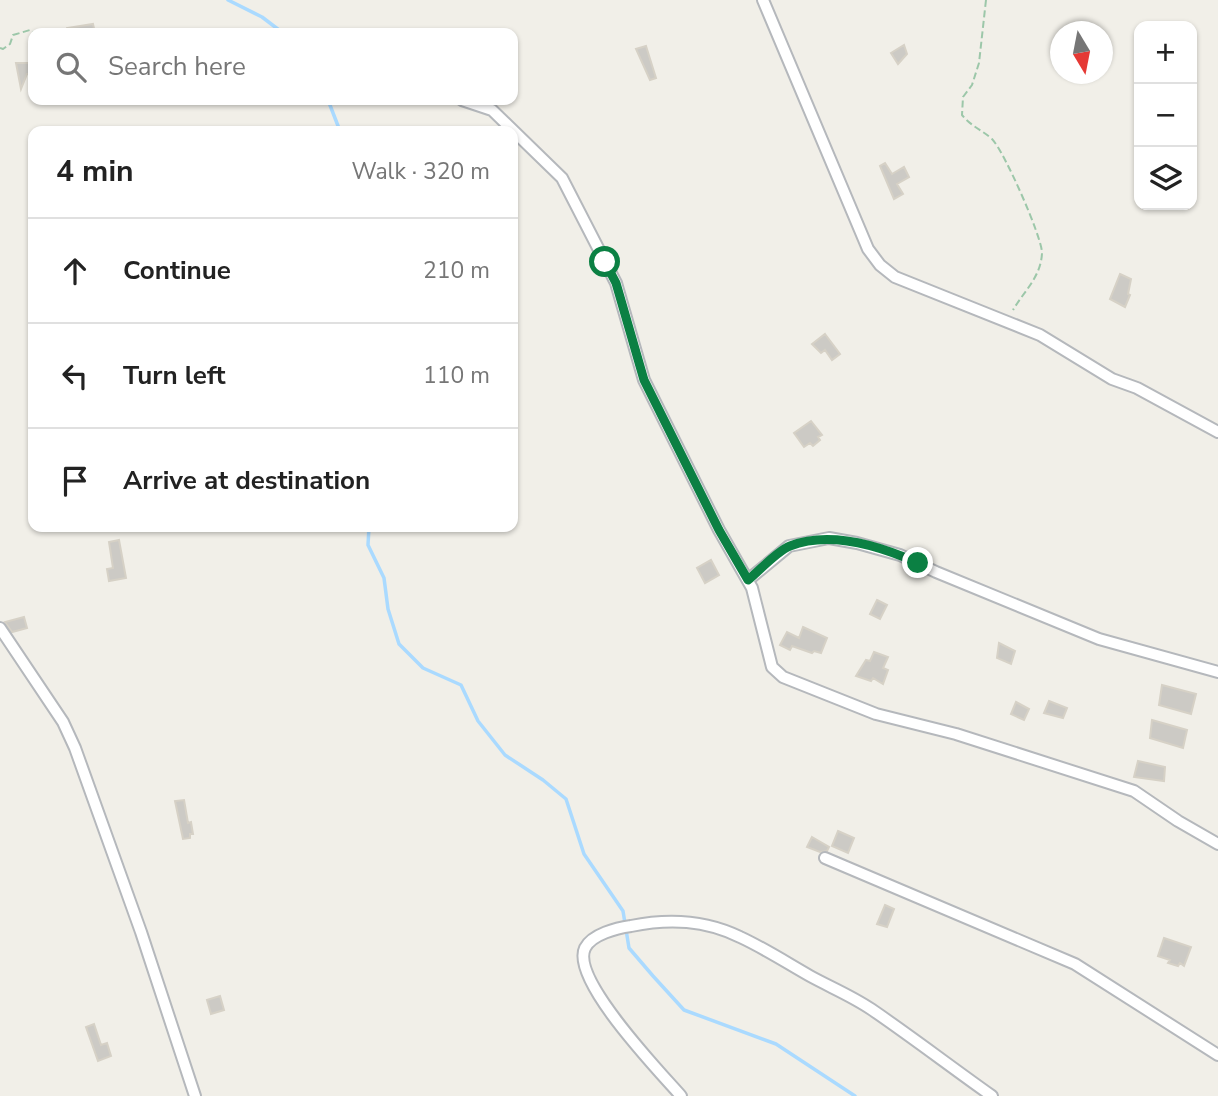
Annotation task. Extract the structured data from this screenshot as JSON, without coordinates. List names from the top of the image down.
{
  "north": "bottom",
  "page": {
    "map_buttons": ["+", "−"],
    "search": "Search here",
    "heading": ["4 min", "Walk · 320 m"],
    "list": [
      ["Continue", "210 m"],
      ["Turn left", "110 m"],
      "Arrive at destination"
    ]
  }
}
